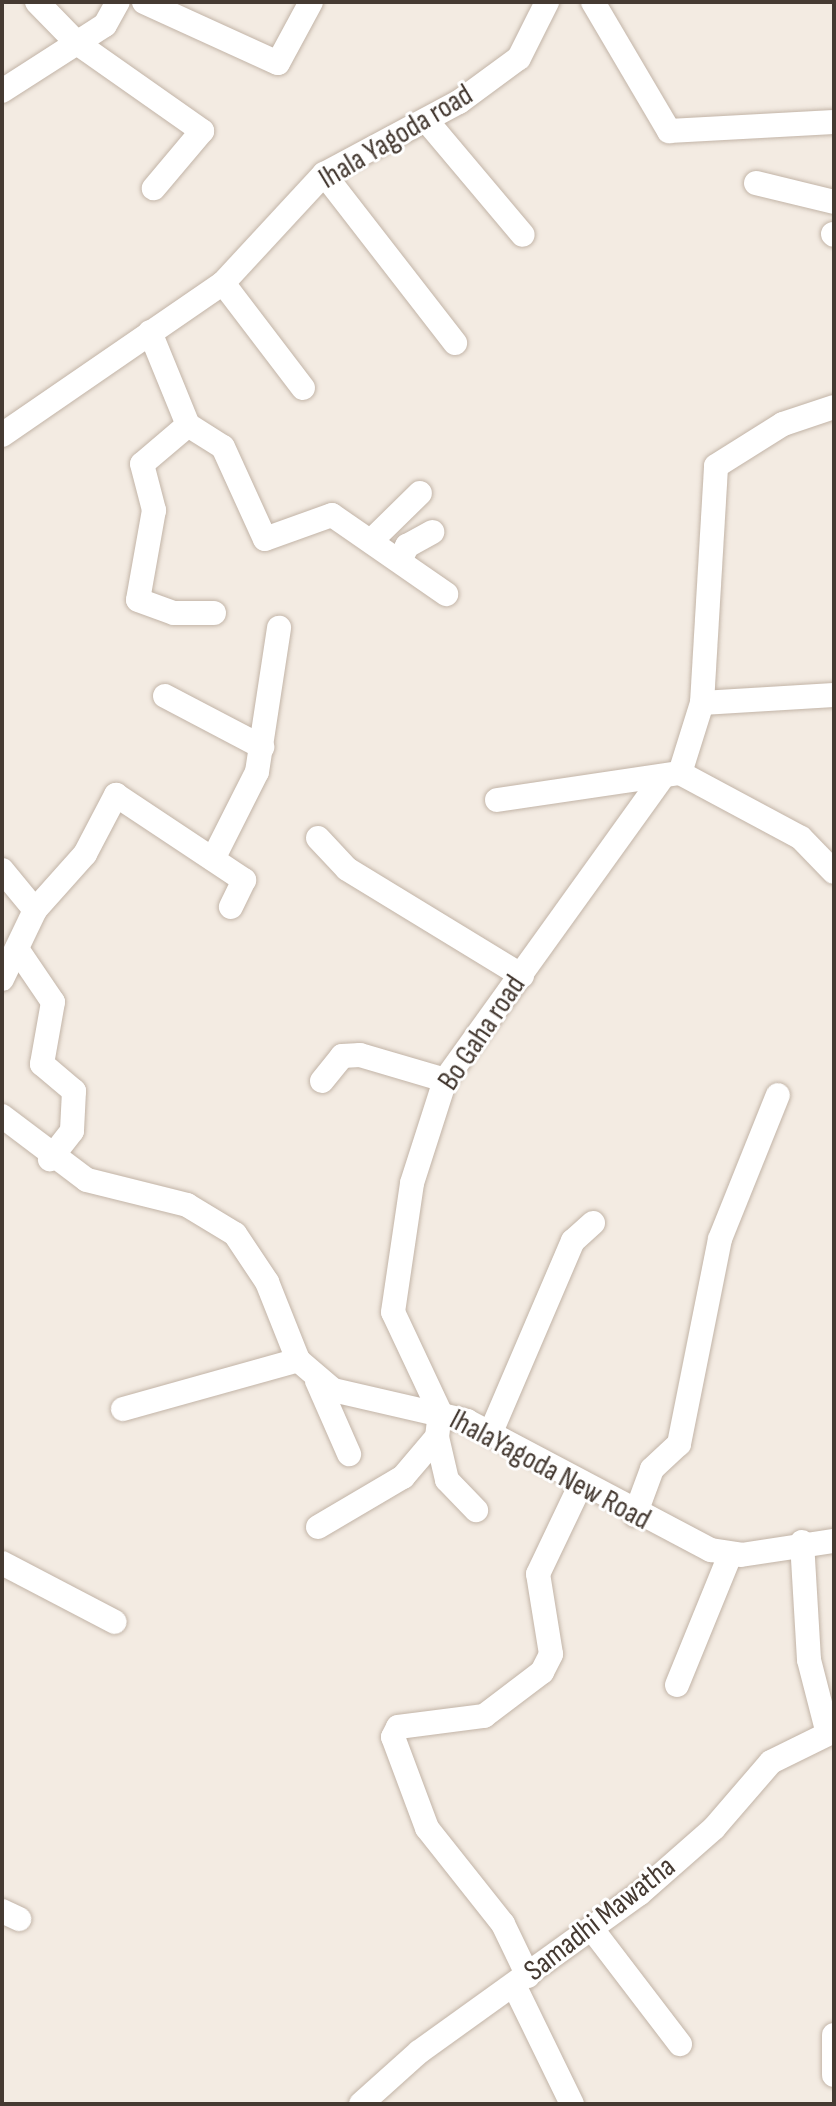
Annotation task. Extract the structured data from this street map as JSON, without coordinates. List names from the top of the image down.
{
  "streets": {
    "street": [
      "Ihala Yagoda road",
      "Bo Gaha road",
      "IhalaYagoda New Road",
      "Samadhi Mawatha"
    ]
  },
  "crossings": [
    ["Bo Gaha road", "IhalaYagoda New Road"]
  ]
}
